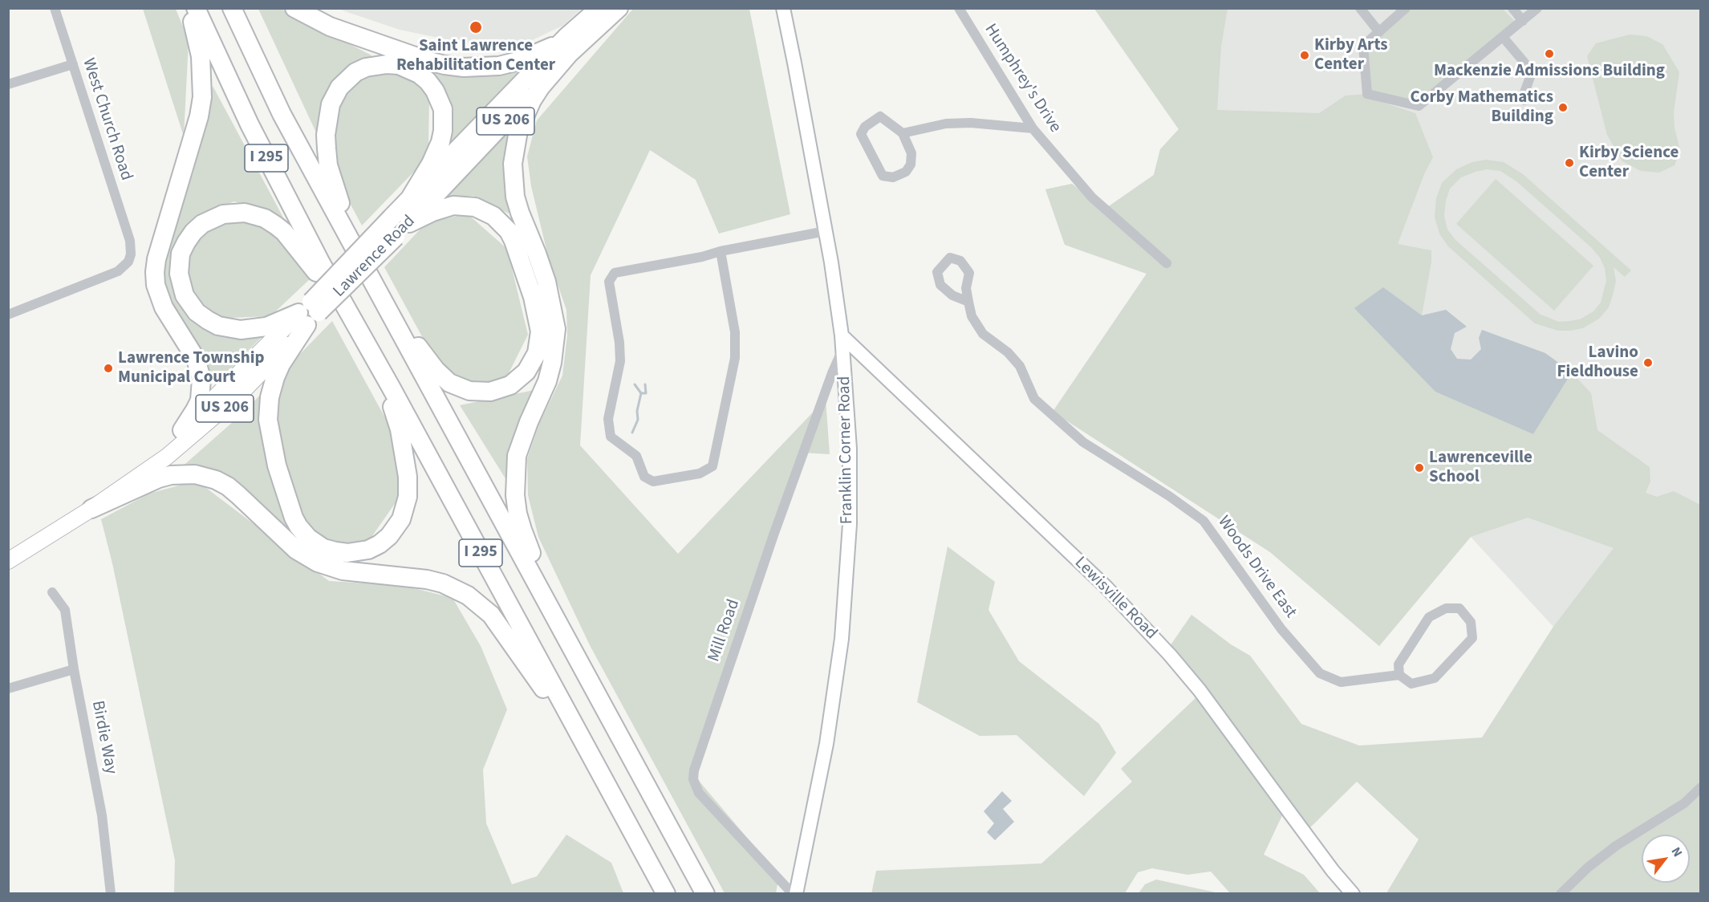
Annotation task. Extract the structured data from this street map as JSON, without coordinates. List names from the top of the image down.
{
  "streets": {
    "highway": ["US 206", "I 295", "Lawrence Road"],
    "street": [
      "Humphrey's Drive",
      "West Church Road",
      "Franklin Corner Road",
      "Woods Drive East",
      "Lewisville Road",
      "Mill Road",
      "Birdie Way"
    ]
  },
  "crossings": [
    ["Franklin Corner Road", "Lewisville Road"],
    ["Franklin Corner Road", "Mill Road"]
  ],
  "places": [
    "Saint Lawrence Rehabilitation Center",
    "Mackenzie Admissions Building",
    "Kirby Arts Center",
    "Corby Mathematics Building",
    "Kirby Science Center",
    "Lavino Fieldhouse",
    "Lawrence Township Municipal Court",
    "Lawrenceville School"
  ],
  "north": "top right"
}
